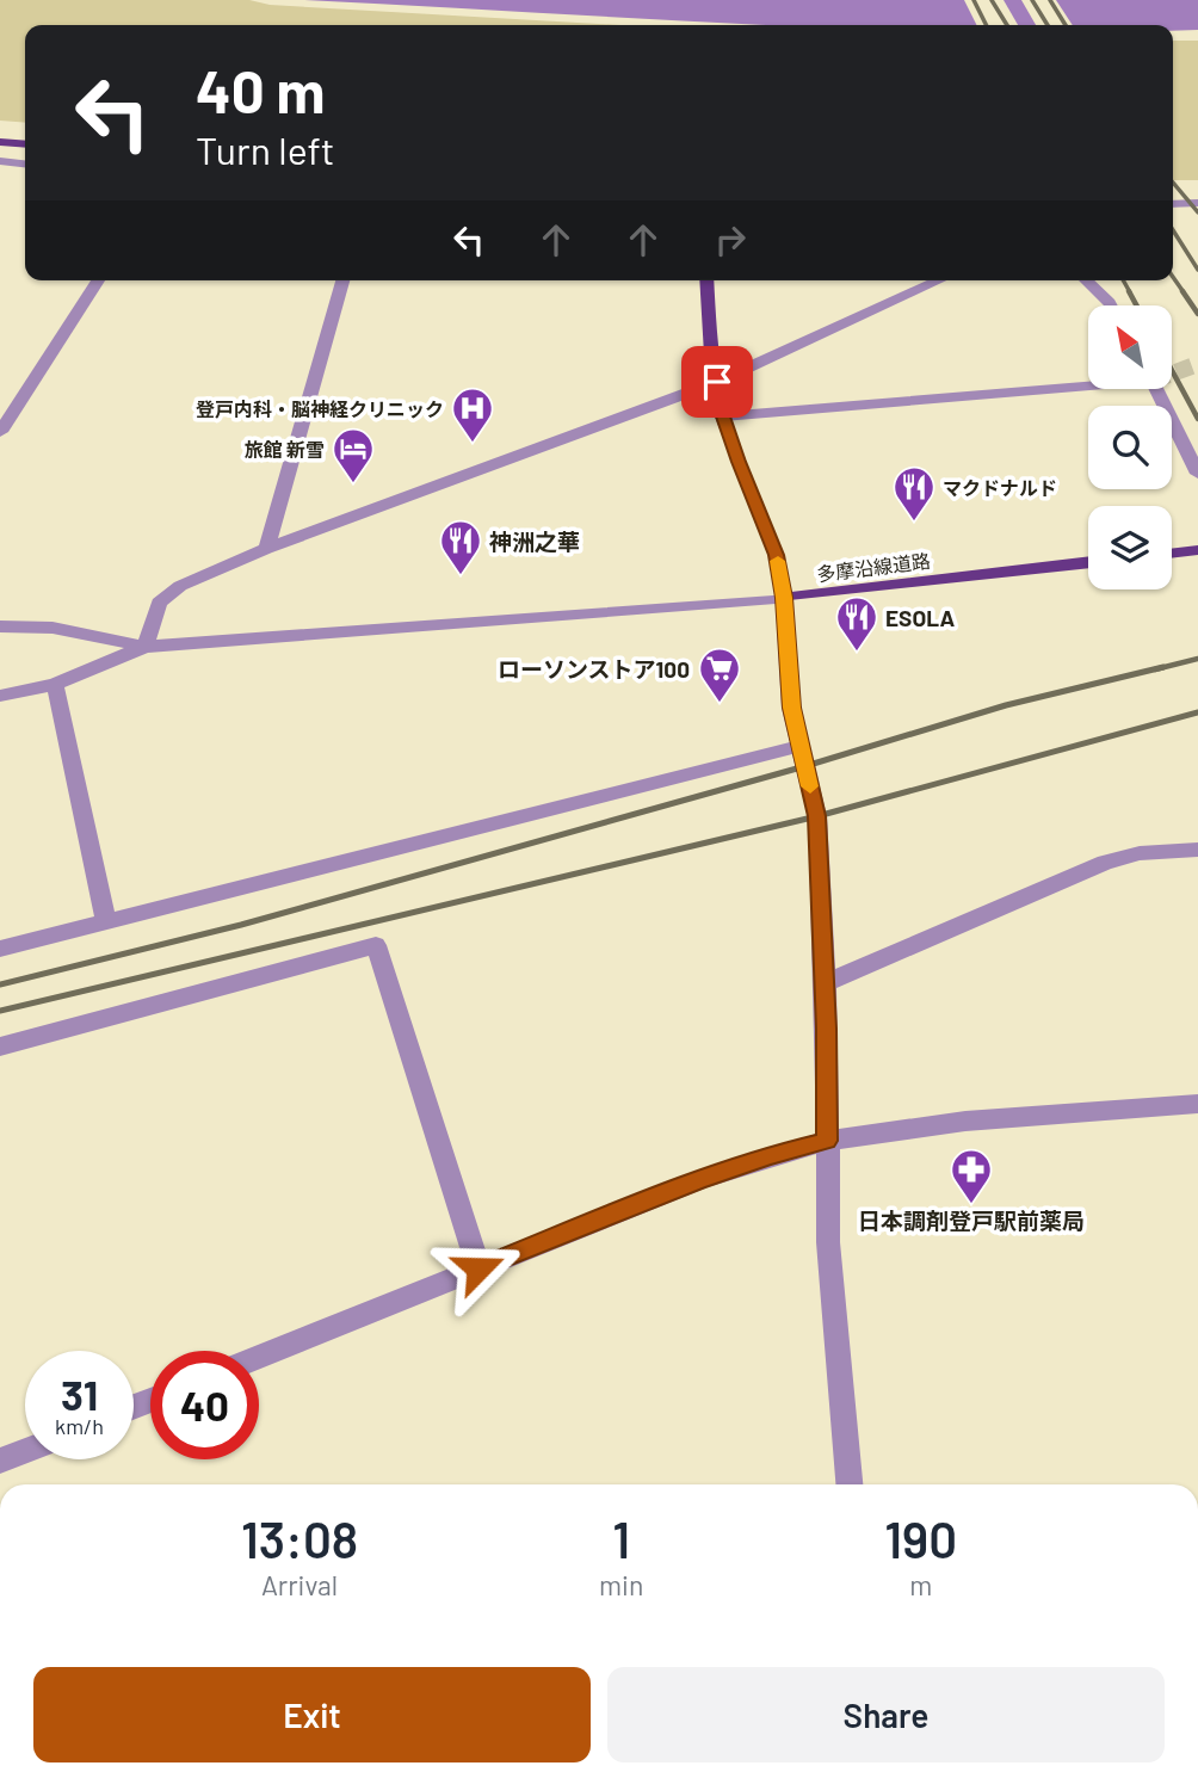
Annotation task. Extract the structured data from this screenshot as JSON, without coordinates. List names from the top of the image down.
{
  "streets": {
    "main road": ["多摩沿線道路"]
  },
  "places": {
    "hospital": ["登戸内科・脳神経クリニック"],
    "hotel": ["旅館 新雪"],
    "restaurant": ["マクドナルド", "神洲之華", "ESOLA"],
    "supermarket": ["ローソンストア100"],
    "pharmacy": ["日本調剤登戸駅前薬局"]
  },
  "north": "top left",
  "page": {
    "turn": ["40 m", "Turn left"],
    "speed": "31 km/h",
    "limit": "40",
    "eta": [
      "13:08",
      "Arrival",
      "1",
      "min",
      "190",
      "m"
    ],
    "buttons": ["Exit", "Share"]
  }
}
